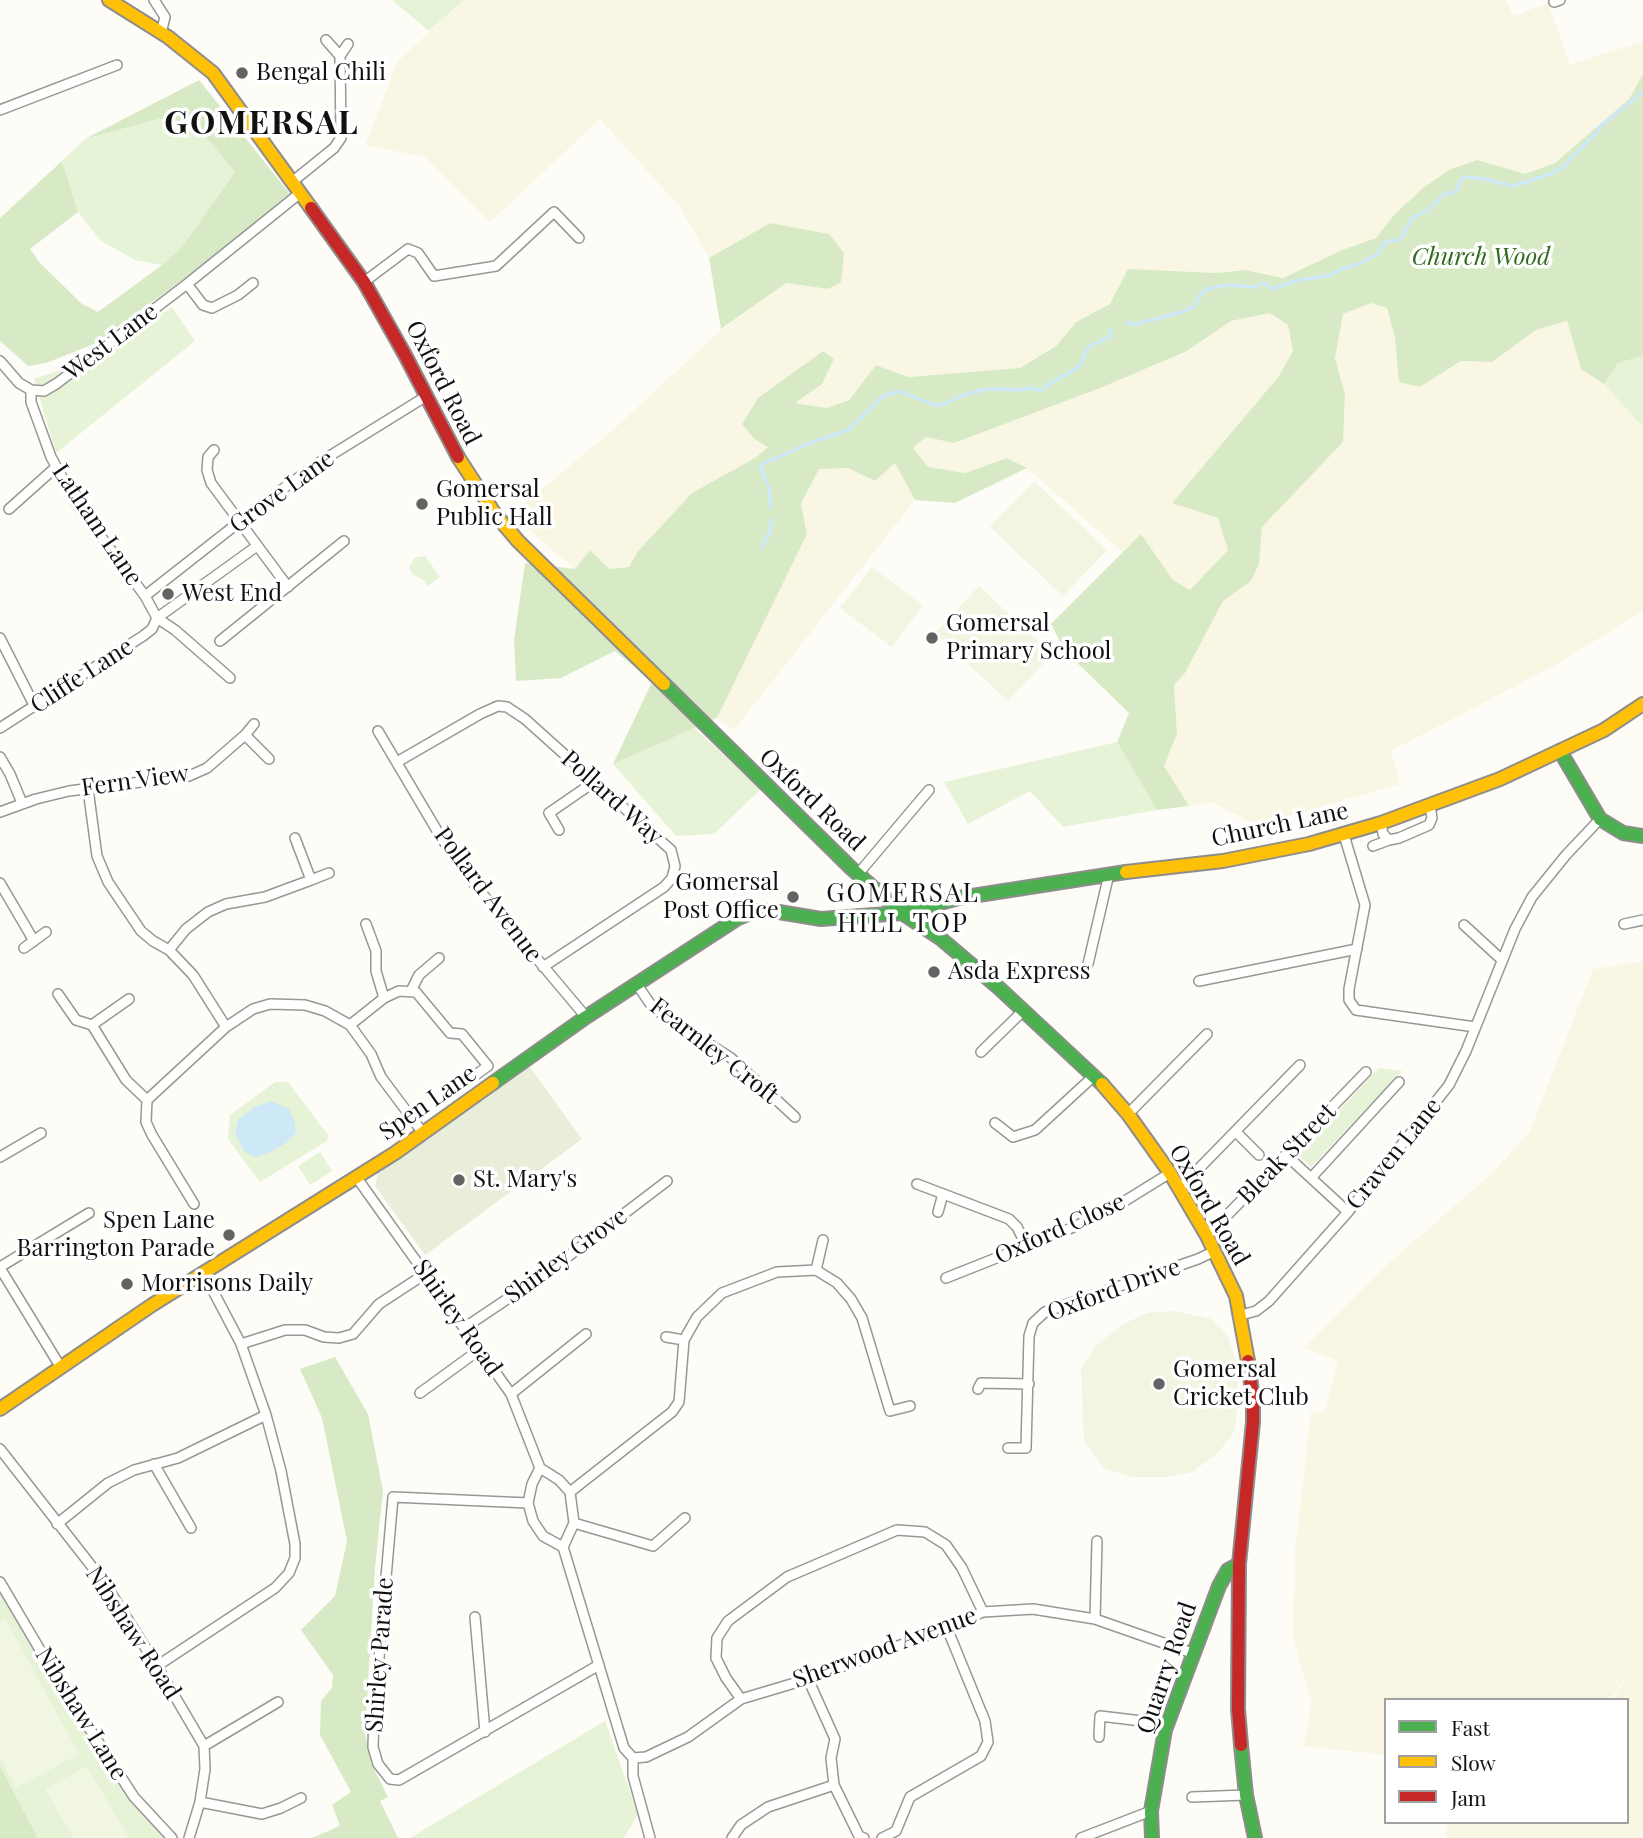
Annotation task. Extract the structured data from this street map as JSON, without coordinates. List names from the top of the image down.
{
  "streets": {
    "main road": [
      "Oxford Road",
      "Church Lane",
      "Spen Lane",
      "Quarry Road"
    ],
    "street": [
      "West Lane",
      "Grove Lane",
      "Latham Lane",
      "Cliffe Lane",
      "Fern View",
      "Pollard Way",
      "Pollard Avenue",
      "Fearnley Croft",
      "Bleak Street",
      "Craven Lane",
      "Oxford Close",
      "Shirley Grove",
      "Oxford Drive",
      "Shirley Road",
      "Nibshaw Road",
      "Sherwood Avenue",
      "Shirley Parade",
      "Nibshaw Lane"
    ]
  },
  "crossings": [
    ["West Lane", "Oxford Road"],
    ["West Lane", "Latham Lane"],
    ["Oxford Road", "Grove Lane"],
    ["Oxford Road", "Church Lane"],
    ["Oxford Road", "Spen Lane"],
    ["Oxford Road", "Bleak Street"],
    ["Oxford Road", "Craven Lane"],
    ["Oxford Road", "Oxford Close"],
    ["Oxford Road", "Oxford Drive"],
    ["Oxford Road", "Quarry Road"],
    ["Grove Lane", "Latham Lane"],
    ["Latham Lane", "Cliffe Lane"],
    ["Pollard Way", "Pollard Avenue"],
    ["Church Lane", "Spen Lane"],
    ["Pollard Avenue", "Spen Lane"],
    ["Fearnley Croft", "Spen Lane"],
    ["Spen Lane", "Shirley Road"],
    ["Shirley Grove", "Shirley Road"],
    ["Sherwood Avenue", "Quarry Road"]
  ],
  "districts": ["GOMERSAL", "GOMERSAL HILL TOP"],
  "parks": ["Church Wood"],
  "places": [
    "Bengal Chili",
    "Gomersal Public Hall",
    "West End",
    "Gomersal Primary School",
    "Gomersal Post Office",
    "Asda Express",
    "St. Mary's",
    "Spen Lane Barrington Parade",
    "Morrisons Daily",
    "Gomersal Cricket Club"
  ],
  "legend": ["Fast", "Slow", "Jam"]
}
